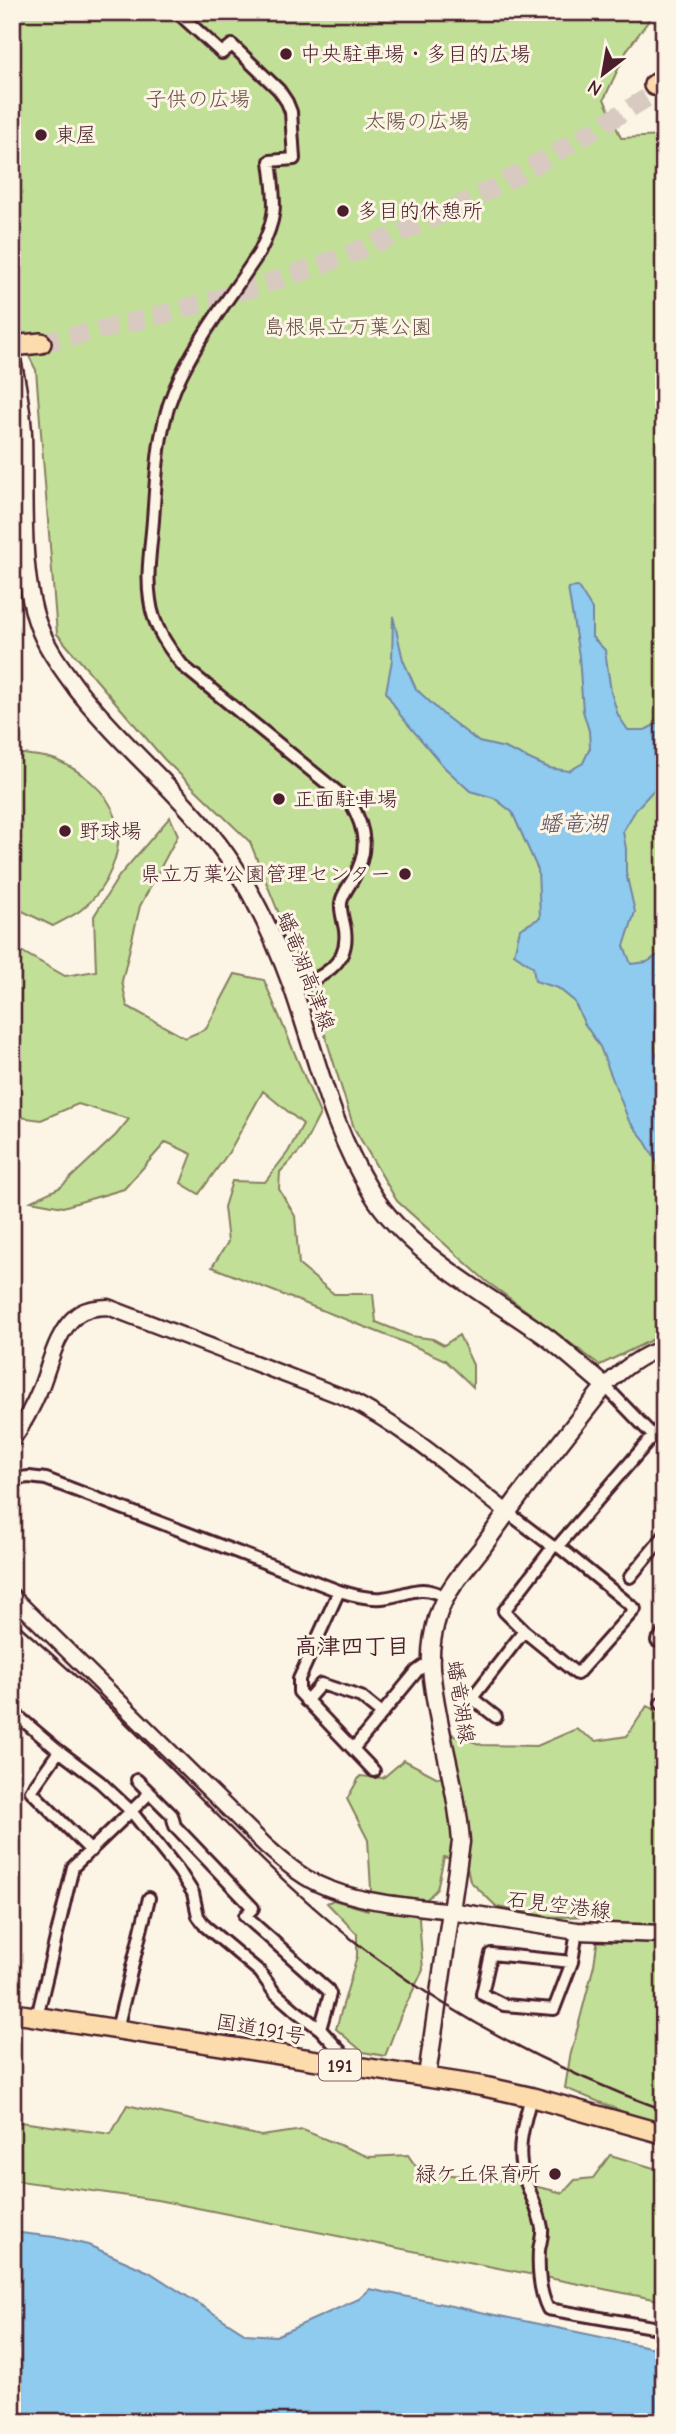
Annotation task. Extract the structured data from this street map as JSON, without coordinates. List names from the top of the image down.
{
  "streets": {
    "highway": ["国道191号", "191"],
    "main road": ["蟠竜湖高津線", "蟠竜湖線", "石見空港線"]
  },
  "crossings": [
    ["蟠竜湖高津線", "蟠竜湖線"],
    ["蟠竜湖線", "石見空港線"],
    ["蟠竜湖線", "国道191号"]
  ],
  "districts": ["高津四丁目"],
  "water": ["蟠竜湖"],
  "parks": ["子供の広場", "太陽の広場", "島根県立万葉公園"],
  "places": [
    "中央駐車場・多目的広場",
    "東屋",
    "多目的休憩所",
    "正面駐車場",
    "野球場",
    "県立万葉公園管理センター",
    "緑ケ丘保育所"
  ],
  "north": "bottom left"
}
